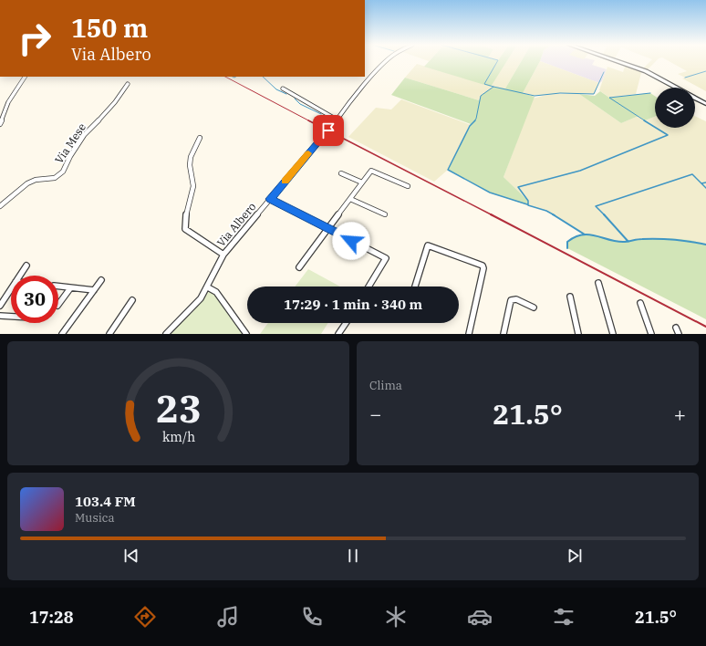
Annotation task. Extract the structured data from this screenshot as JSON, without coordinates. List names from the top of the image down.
{
  "streets": {
    "street": ["Via Mese", "Via Albero"]
  },
  "page": {
    "turn": ["150 m", "Via Albero"],
    "limit": "30",
    "trip": "17:29 · 1 min · 340 m",
    "tile": "Clima",
    "heat": ["−", "21.5°", "+"],
    "song": ["103.4 FM", "Musica"],
    "tabs": ["17:28", "21.5°"],
    "gauge": ["23", "km/h"]
  }
}
